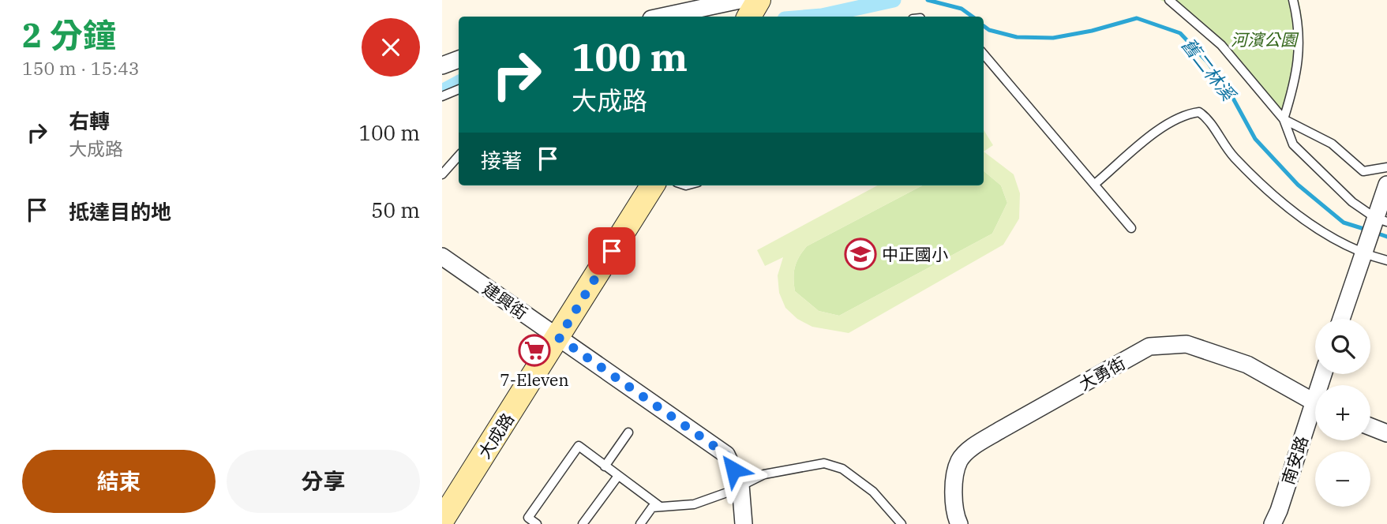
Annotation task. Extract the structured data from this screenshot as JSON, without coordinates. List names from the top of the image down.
{
  "streets": {
    "main road": ["大成路"],
    "street": ["建興街", "大勇街", "南安路"]
  },
  "crossings": [
    ["建興街", "大成路"]
  ],
  "water": ["舊二林溪"],
  "parks": ["河濱公園"],
  "places": {
    "school or university": ["中正國小"],
    "supermarket": ["7-Eleven"]
  },
  "page": {
    "heading": ["2 分鐘", "150 m · 15:43"],
    "turn": ["100 m", "大成路"],
    "list": [
      {
        "name": "右轉",
        "note": "大成路",
        "value": "100 m"
      },
      {
        "name": "抵達目的地",
        "value": "50 m"
      }
    ],
    "then": "接著",
    "map_buttons": ["+", "−"],
    "buttons": ["結束", "分享"]
  }
}
